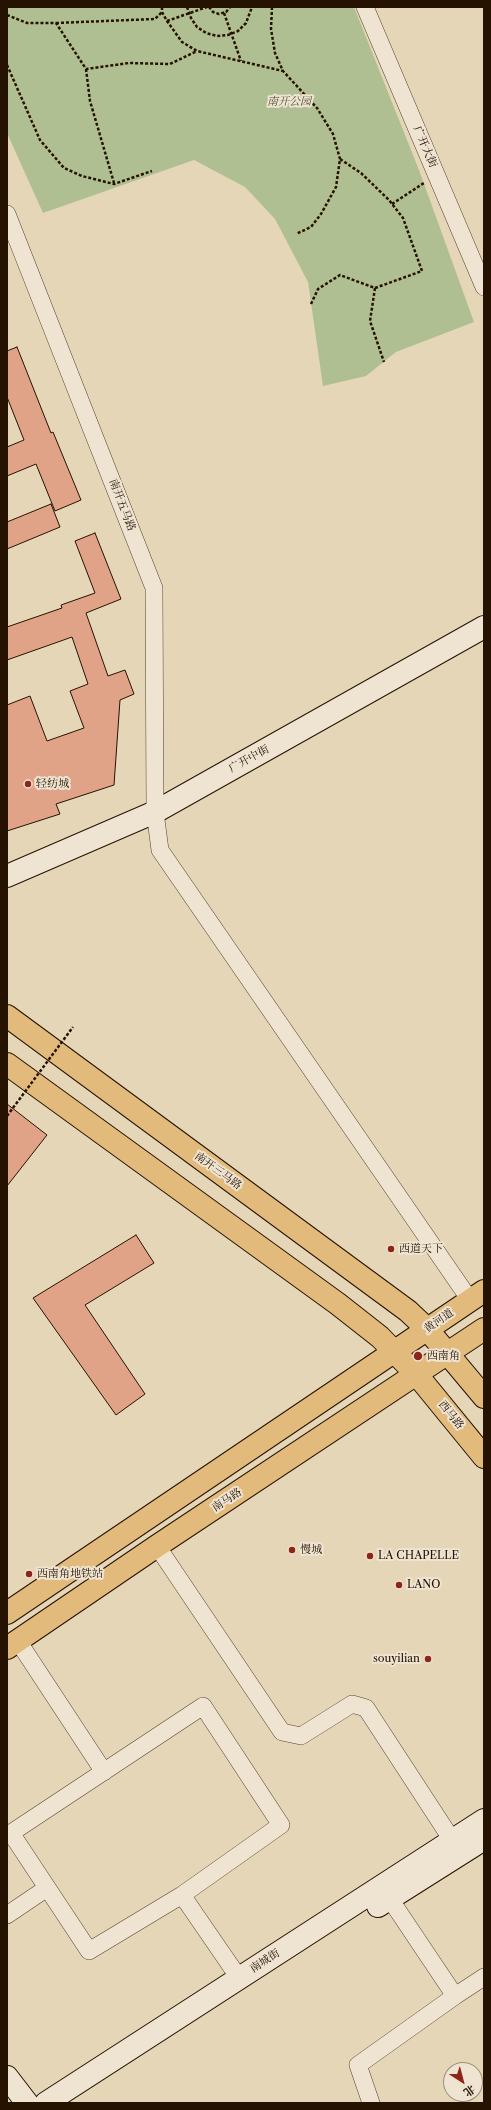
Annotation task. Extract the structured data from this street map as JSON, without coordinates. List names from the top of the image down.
{
  "streets": {
    "main road": [
      "南开三马路",
      "黄河道",
      "西马路",
      "南马路"
    ],
    "street": [
      "广开大街",
      "南开五马路",
      "广开中街",
      "南城街"
    ]
  },
  "crossings": [
    ["南开五马路", "广开中街"],
    ["南开五马路", "黄河道"],
    ["南开三马路", "黄河道"],
    ["西马路", "南马路"]
  ],
  "parks": ["南开公园"],
  "places": [
    "轻纺城",
    "西道天下",
    "西南角",
    "慢城",
    "LA CHAPELLE",
    "西南角地铁站",
    "LANO",
    "souyilian"
  ],
  "north": "bottom right"
}
